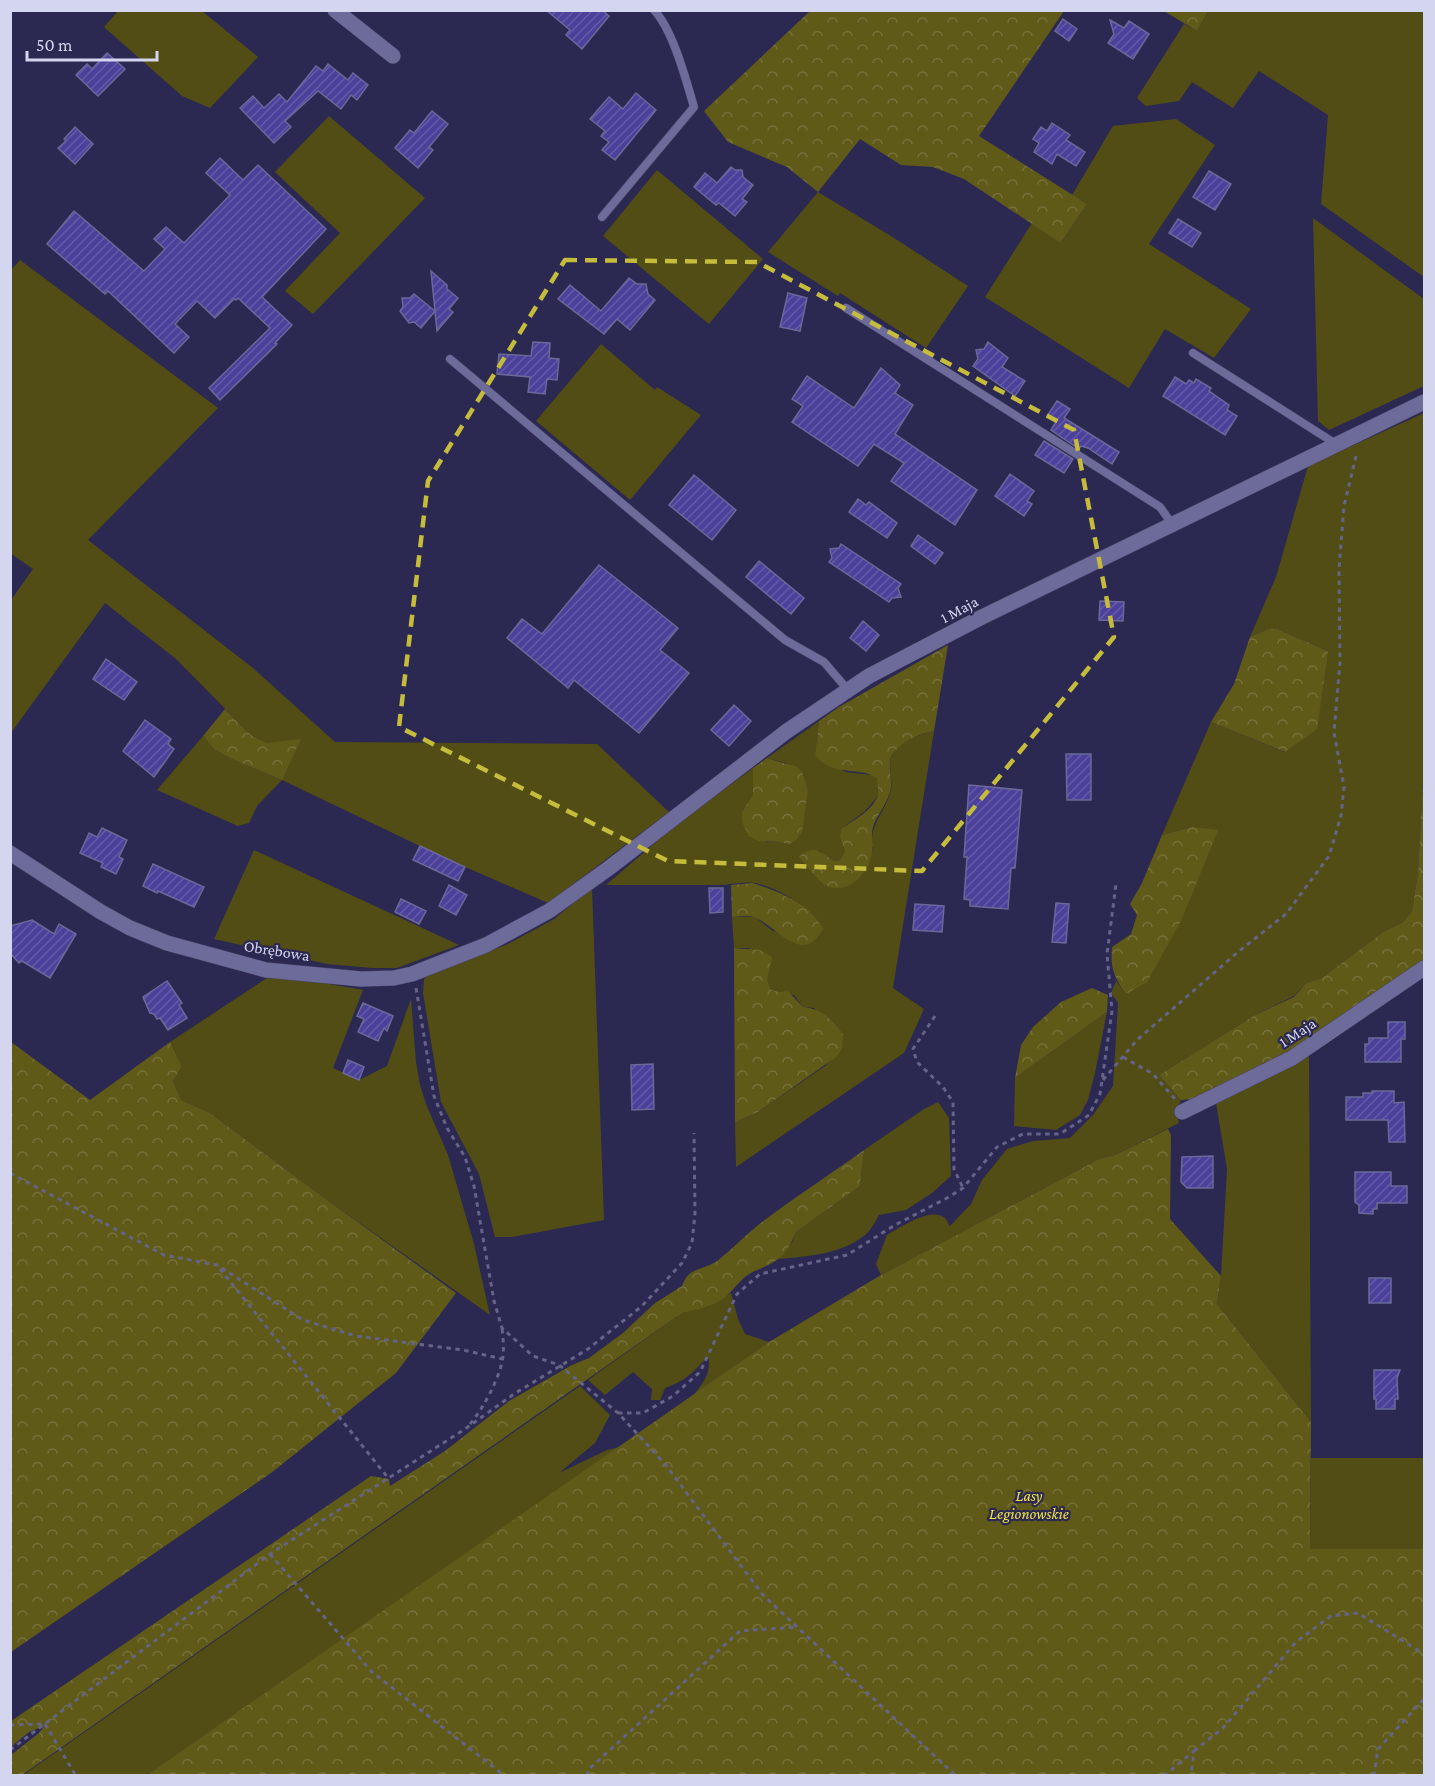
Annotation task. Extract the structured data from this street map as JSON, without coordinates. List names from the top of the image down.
{
  "streets": {
    "street": ["1 Maja", "Obrębowa"]
  },
  "crossings": [
    ["1 Maja", "Obrębowa"]
  ],
  "parks": ["Lasy Legionowskie"],
  "scale_bar": "50 m"
}
